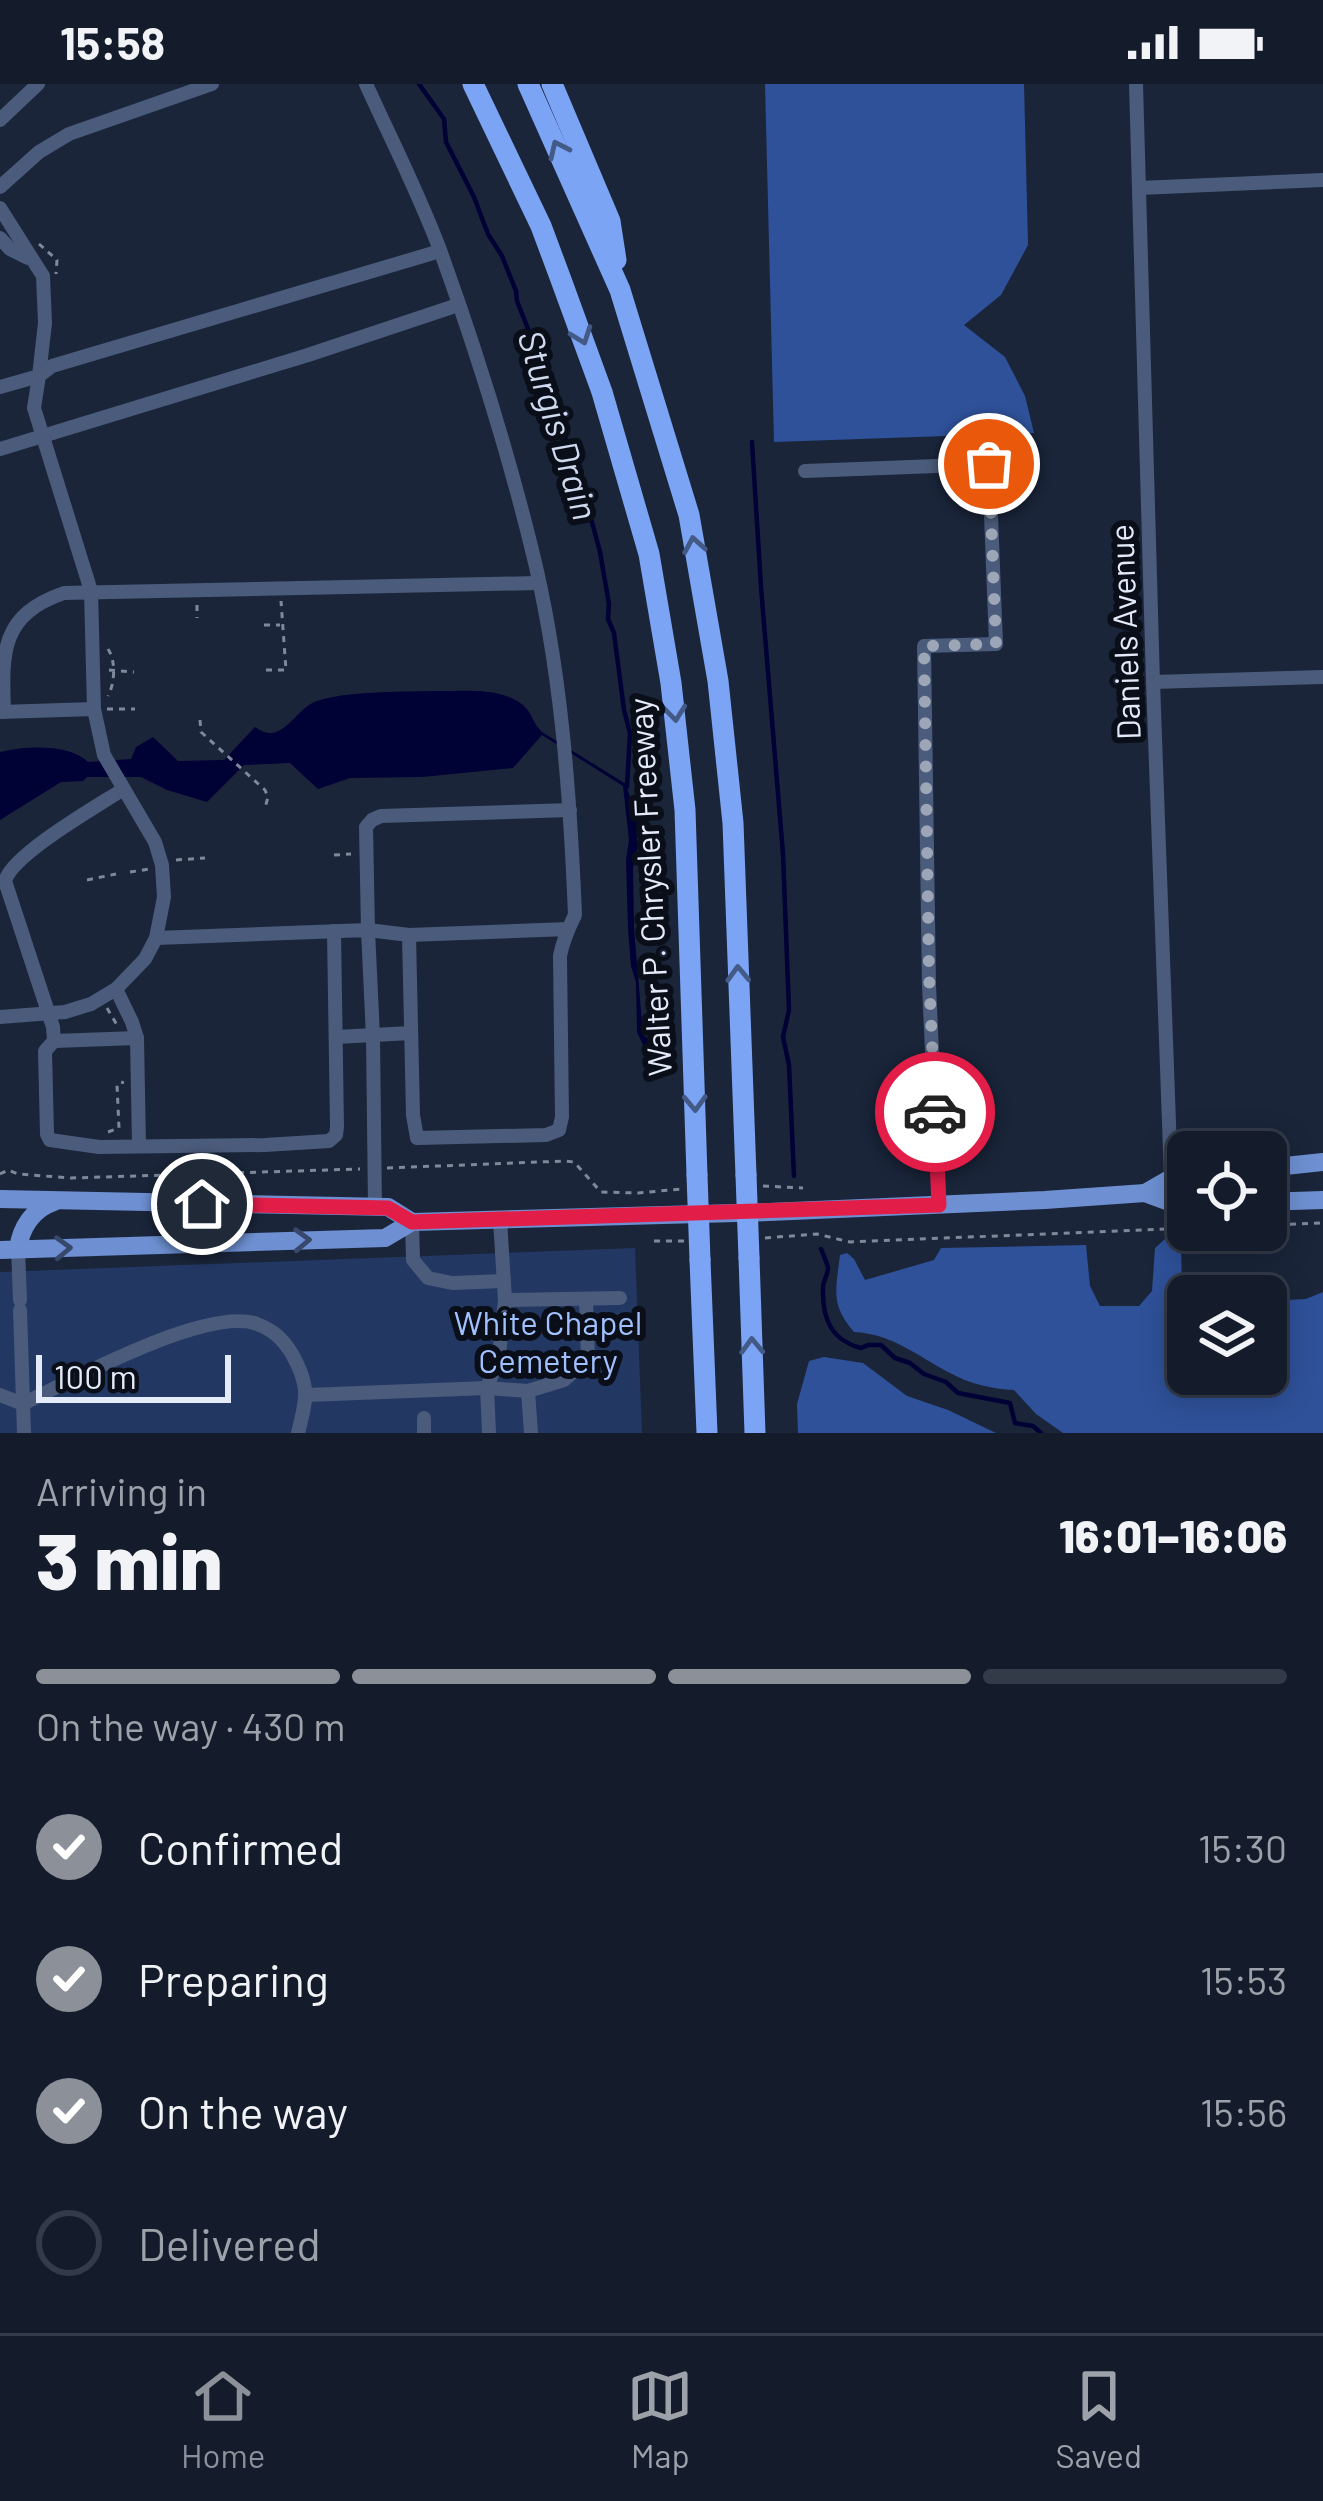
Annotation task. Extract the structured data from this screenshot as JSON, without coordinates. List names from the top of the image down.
{
  "streets": {
    "highway": ["Walter P. Chrysler Freeway"],
    "street": ["Daniels Avenue"]
  },
  "water": ["Sturgis Drain"],
  "parks": ["White Chapel Cemetery"],
  "scale_bar": "100 m",
  "page": {
    "status": "15:58",
    "scale": "100 m",
    "heading": ["3 min", "Arriving in", "16:01–16:06"],
    "bar": "On the way · 430 m",
    "list": [
      ["Confirmed", "15:30"],
      ["Preparing", "15:53"],
      ["On the way", "15:56"],
      "Delivered"
    ],
    "tabs": ["Home", "Map", "Saved"]
  }
}
